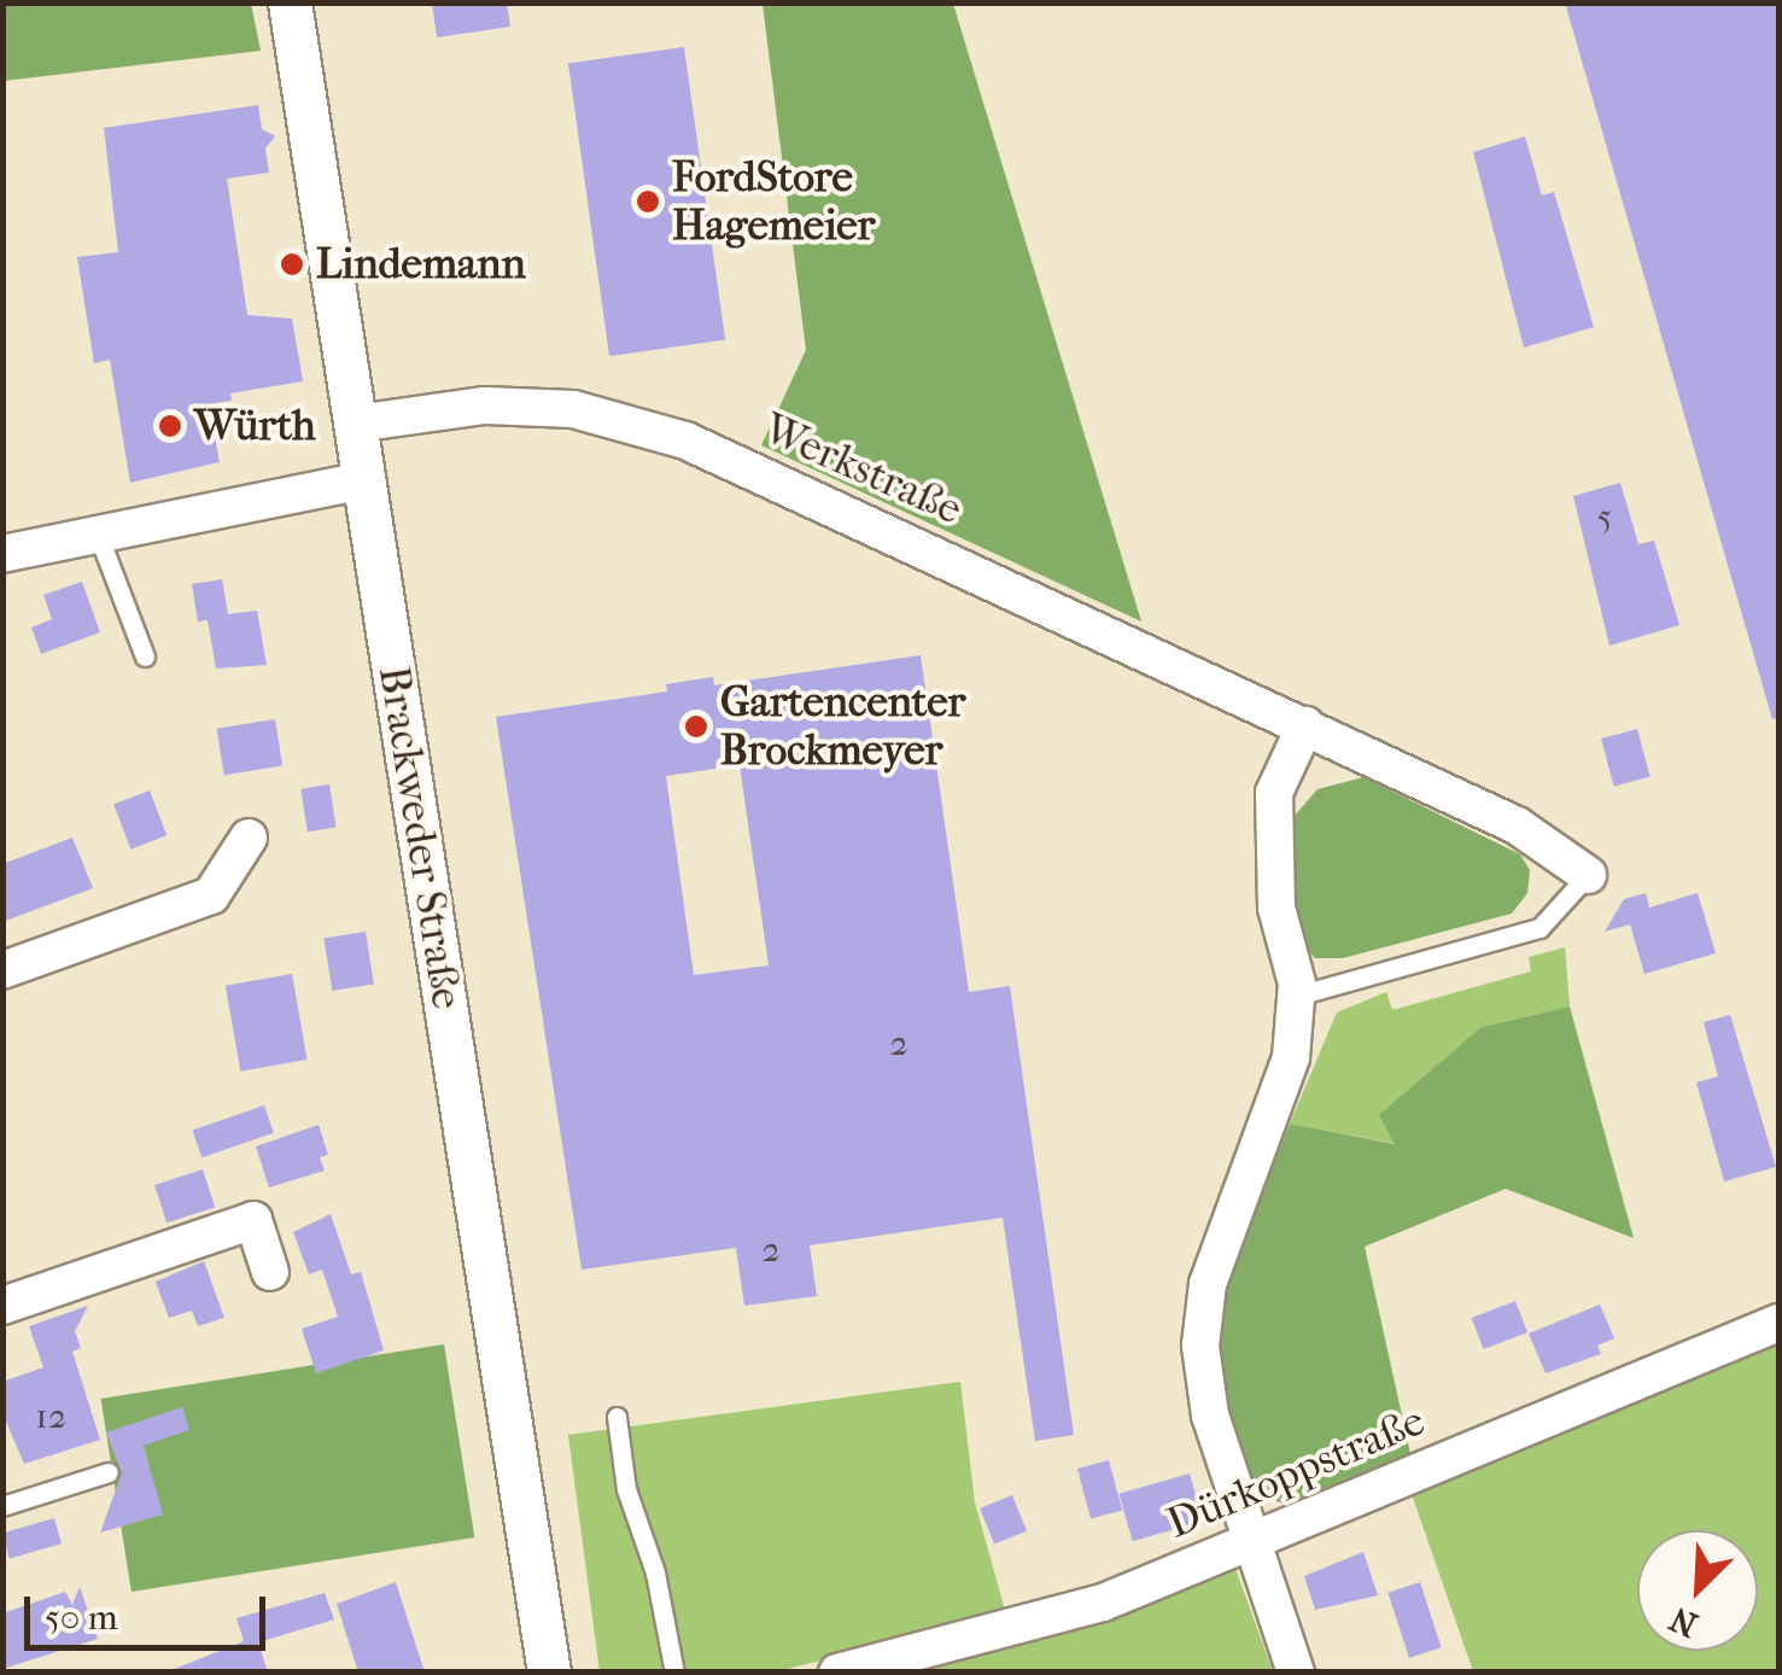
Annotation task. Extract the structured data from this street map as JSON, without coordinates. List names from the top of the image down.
{
  "streets": {
    "street": ["Werkstraße", "Brackweder Straße", "Dürkoppstraße"]
  },
  "crossings": [
    ["Werkstraße", "Brackweder Straße"]
  ],
  "places": [
    "FordStore Hagemeier",
    "Lindemann",
    "Würth",
    "Gartencenter Brockmeyer"
  ],
  "house_numbers": [
    "5",
    "2",
    "2",
    "12"
  ],
  "scale_bar": "50 m",
  "north": "bottom left"
}
